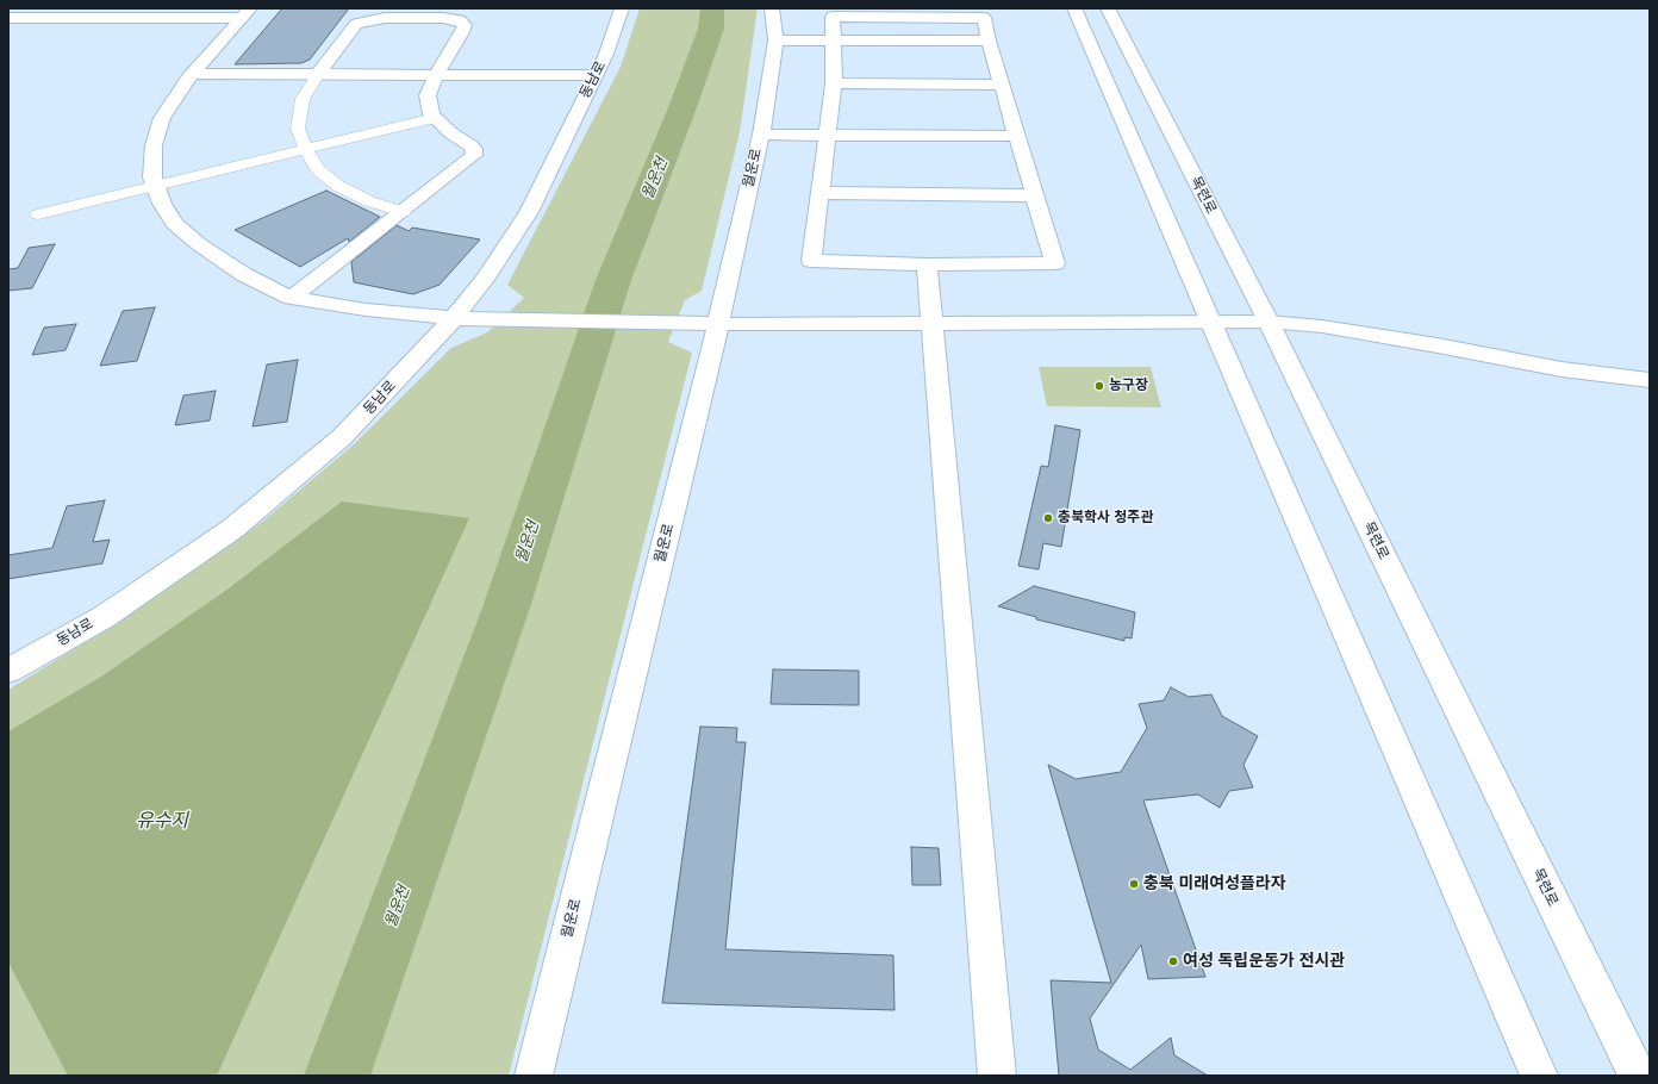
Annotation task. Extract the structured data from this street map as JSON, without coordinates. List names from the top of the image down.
{
  "streets": {
    "street": ["동남로", "월운로", "목련로"]
  },
  "water": ["월운천", "유수지"],
  "places": [
    "농구장",
    "충북학사 청주관",
    "충북 미래여성플라자",
    "여성 독립운동가 전시관"
  ]
}
